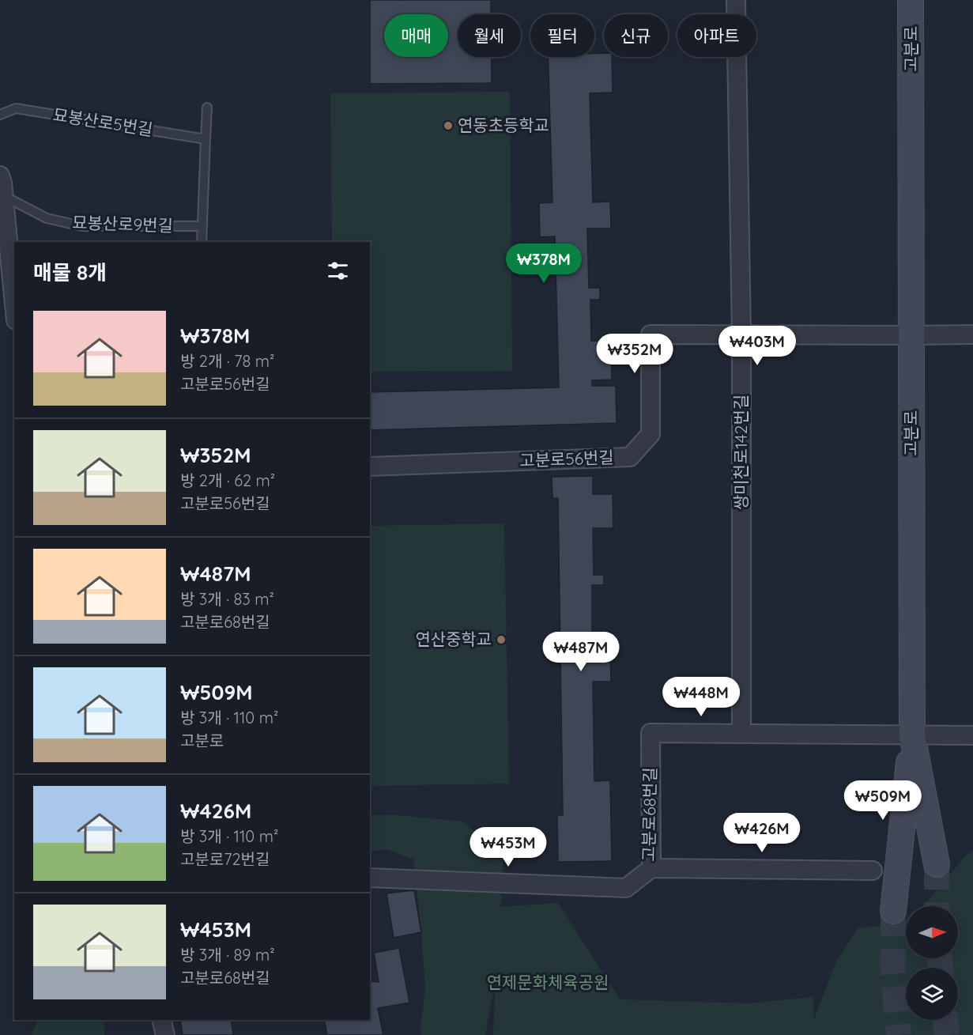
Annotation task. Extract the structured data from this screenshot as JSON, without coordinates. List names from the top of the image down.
{
  "streets": {
    "main road": ["고분로"],
    "street": ["쌍미천로142번길", "고분로56번길", "고분로68번길"],
    "lane": ["묘봉산로5번길", "묘봉산로9번길"]
  },
  "crossings": [
    ["고분로", "고분로56번길"],
    ["고분로", "고분로68번길"],
    ["쌍미천로142번길", "고분로56번길"],
    ["쌍미천로142번길", "고분로68번길"]
  ],
  "parks": ["연제문화체육공원"],
  "places": ["연동초등학교", "연산중학교"],
  "north": "right",
  "page": {
    "chip": [
      "매매",
      "월세",
      "필터",
      "신규",
      "아파트"
    ],
    "heading": "매물 8개",
    "price": [
      "₩378M",
      "₩403M",
      "₩352M",
      "₩487M",
      "₩448M",
      "₩509M",
      "₩426M",
      "₩453M"
    ],
    "list": [
      {
        "name": "₩378M",
        "note": "방 2개 · 78 m² · 고분로56번길"
      },
      {
        "name": "₩352M",
        "note": "방 2개 · 62 m² · 고분로56번길"
      },
      {
        "name": "₩487M",
        "note": "방 3개 · 83 m² · 고분로68번길"
      },
      {
        "name": "₩509M",
        "note": "방 3개 · 110 m² · 고분로"
      },
      {
        "name": "₩426M",
        "note": "방 3개 · 110 m² · 고분로72번길"
      },
      {
        "name": "₩453M",
        "note": "방 3개 · 89 m² · 고분로68번길"
      }
    ]
  }
}
